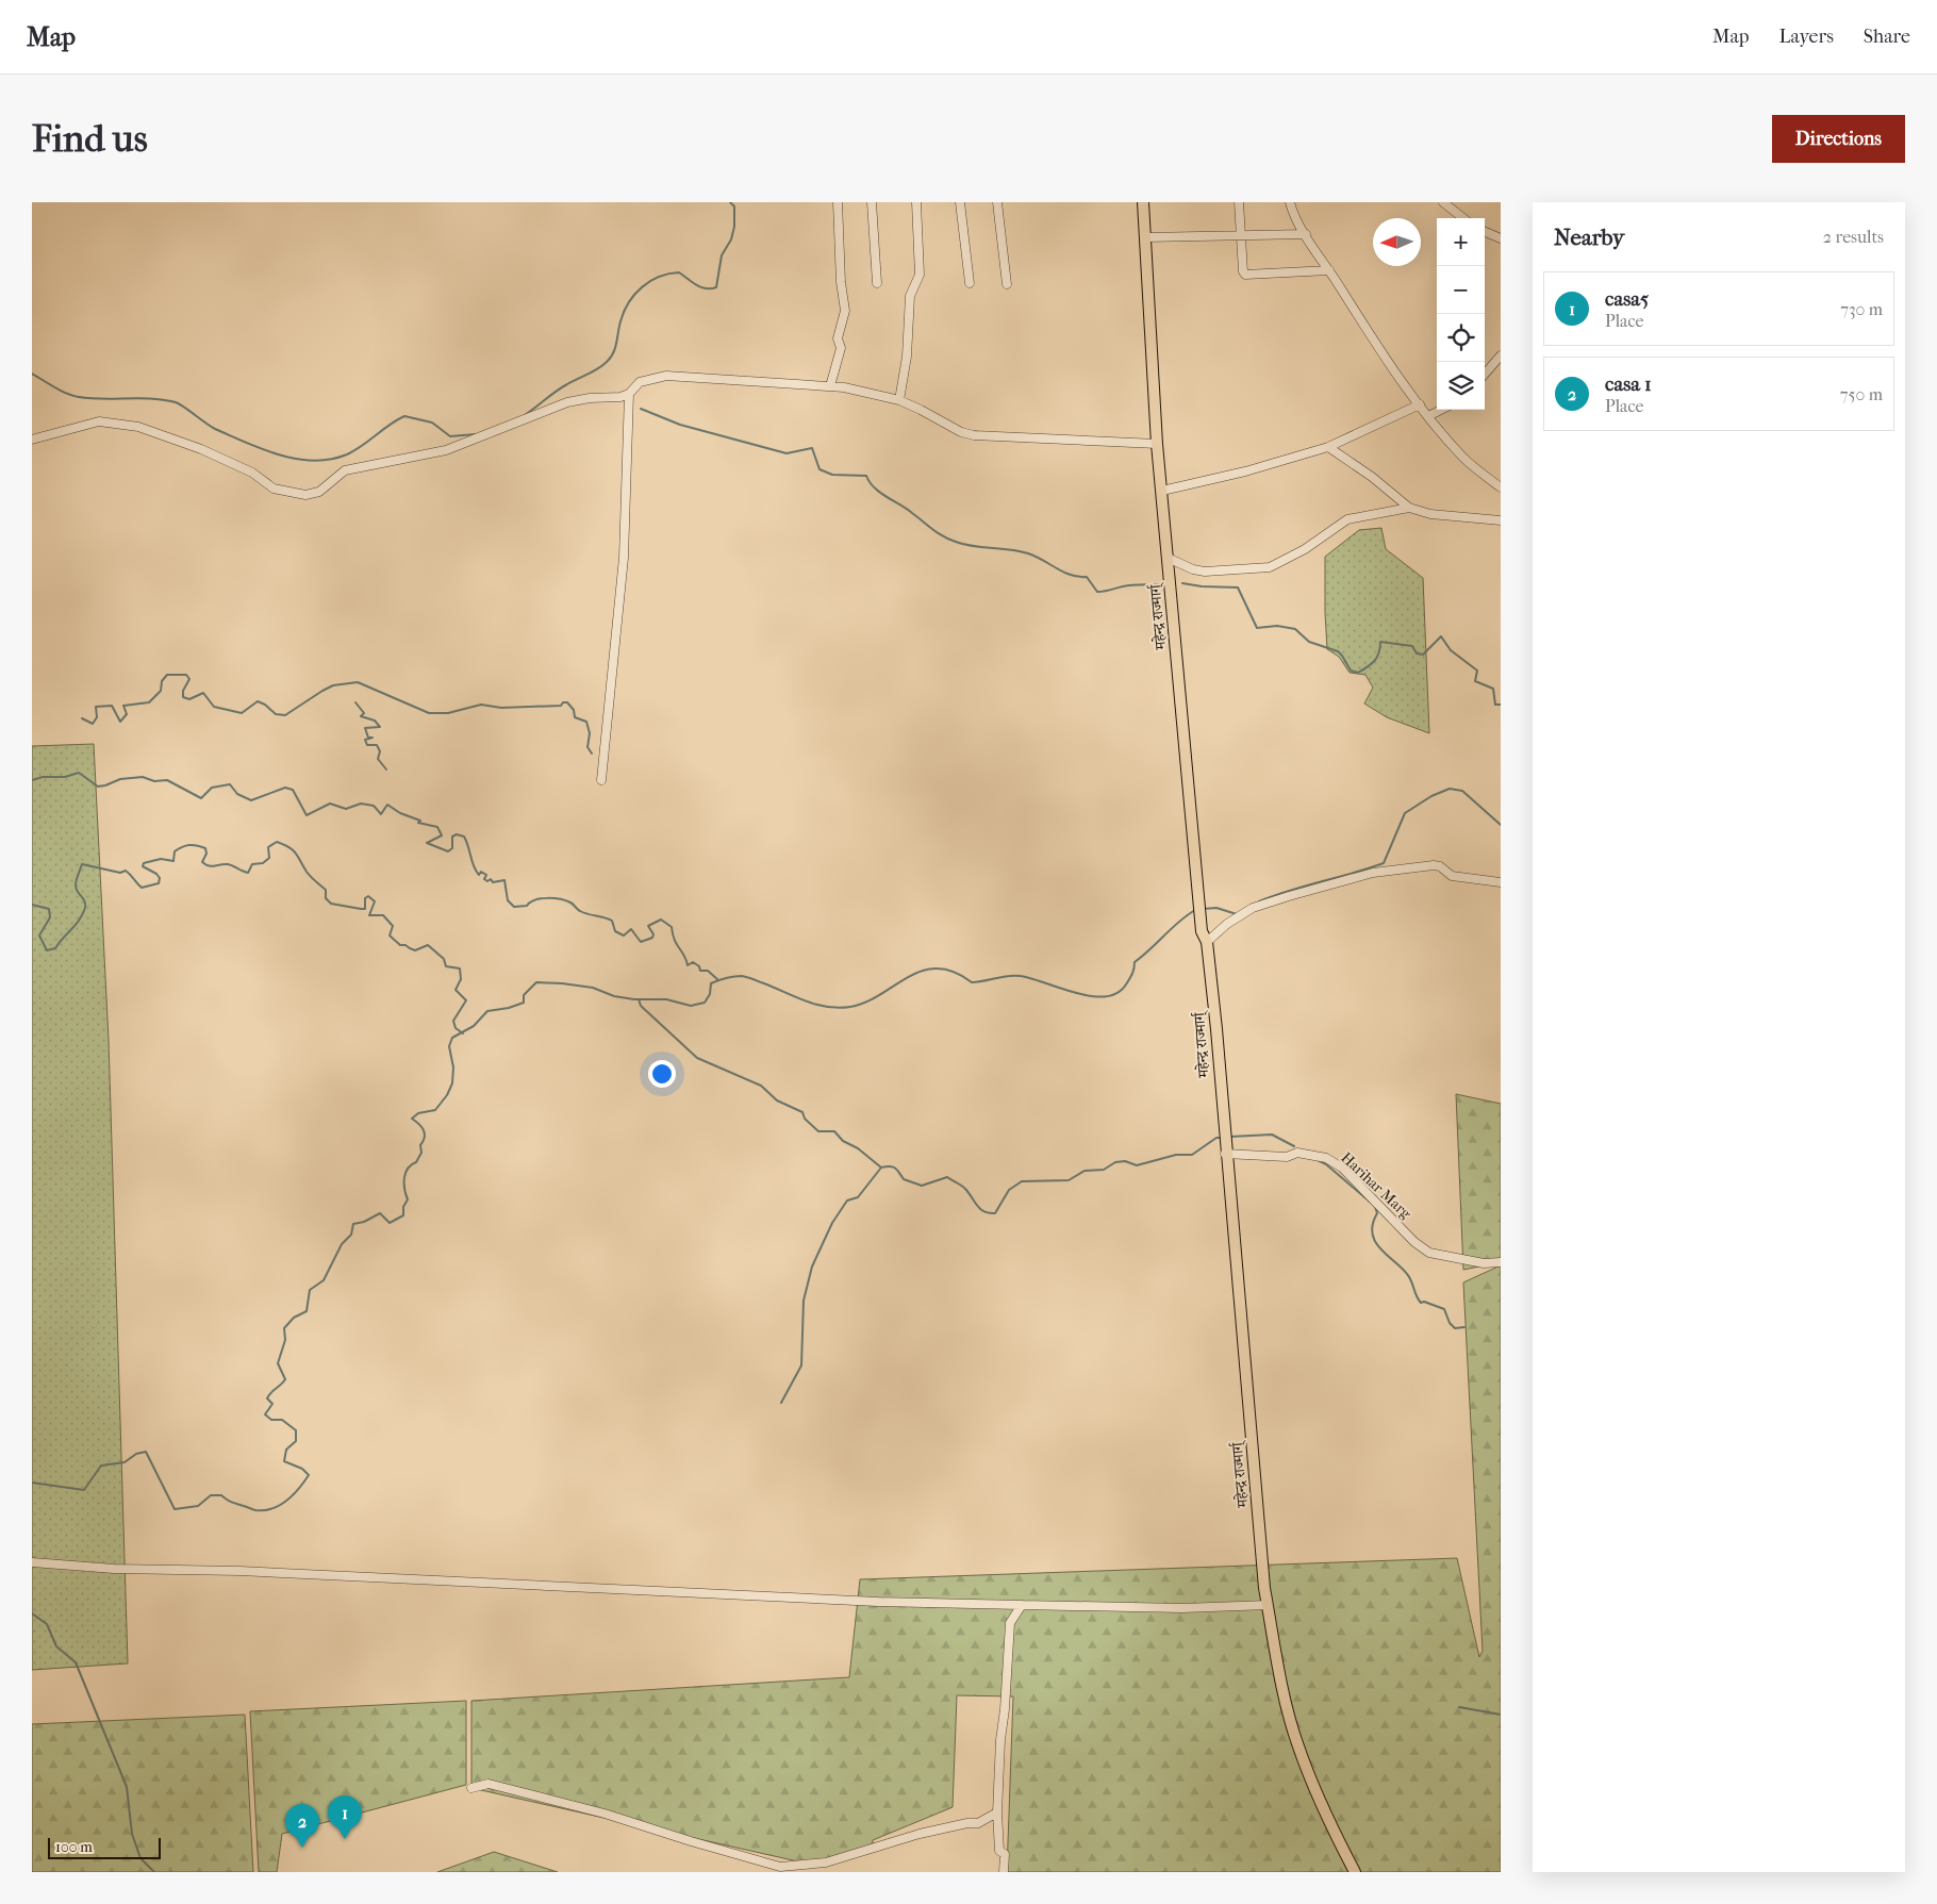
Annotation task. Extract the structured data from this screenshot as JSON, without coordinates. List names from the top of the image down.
{
  "streets": {
    "highway": ["महेन्द्र राज्मार्ग्"],
    "street": ["Harihar Marg"]
  },
  "crossings": [
    ["महेन्द्र राज्मार्ग्", "Harihar Marg"]
  ],
  "scale_bar": "100 m",
  "north": "left",
  "page": {
    "header": "Map",
    "nav": ["Map", "Layers", "Share"],
    "buttons": "Directions",
    "title": "Find us",
    "heading": ["Nearby", "2 results"],
    "map_buttons": ["+", "−"],
    "list": [
      {
        "mark": "1",
        "name": "casa5",
        "note": "Place",
        "value": "730 m"
      },
      {
        "mark": "2",
        "name": "casa 1",
        "note": "Place",
        "value": "750 m"
      }
    ],
    "pins": ["1", "2"],
    "scale": "100 m"
  }
}
